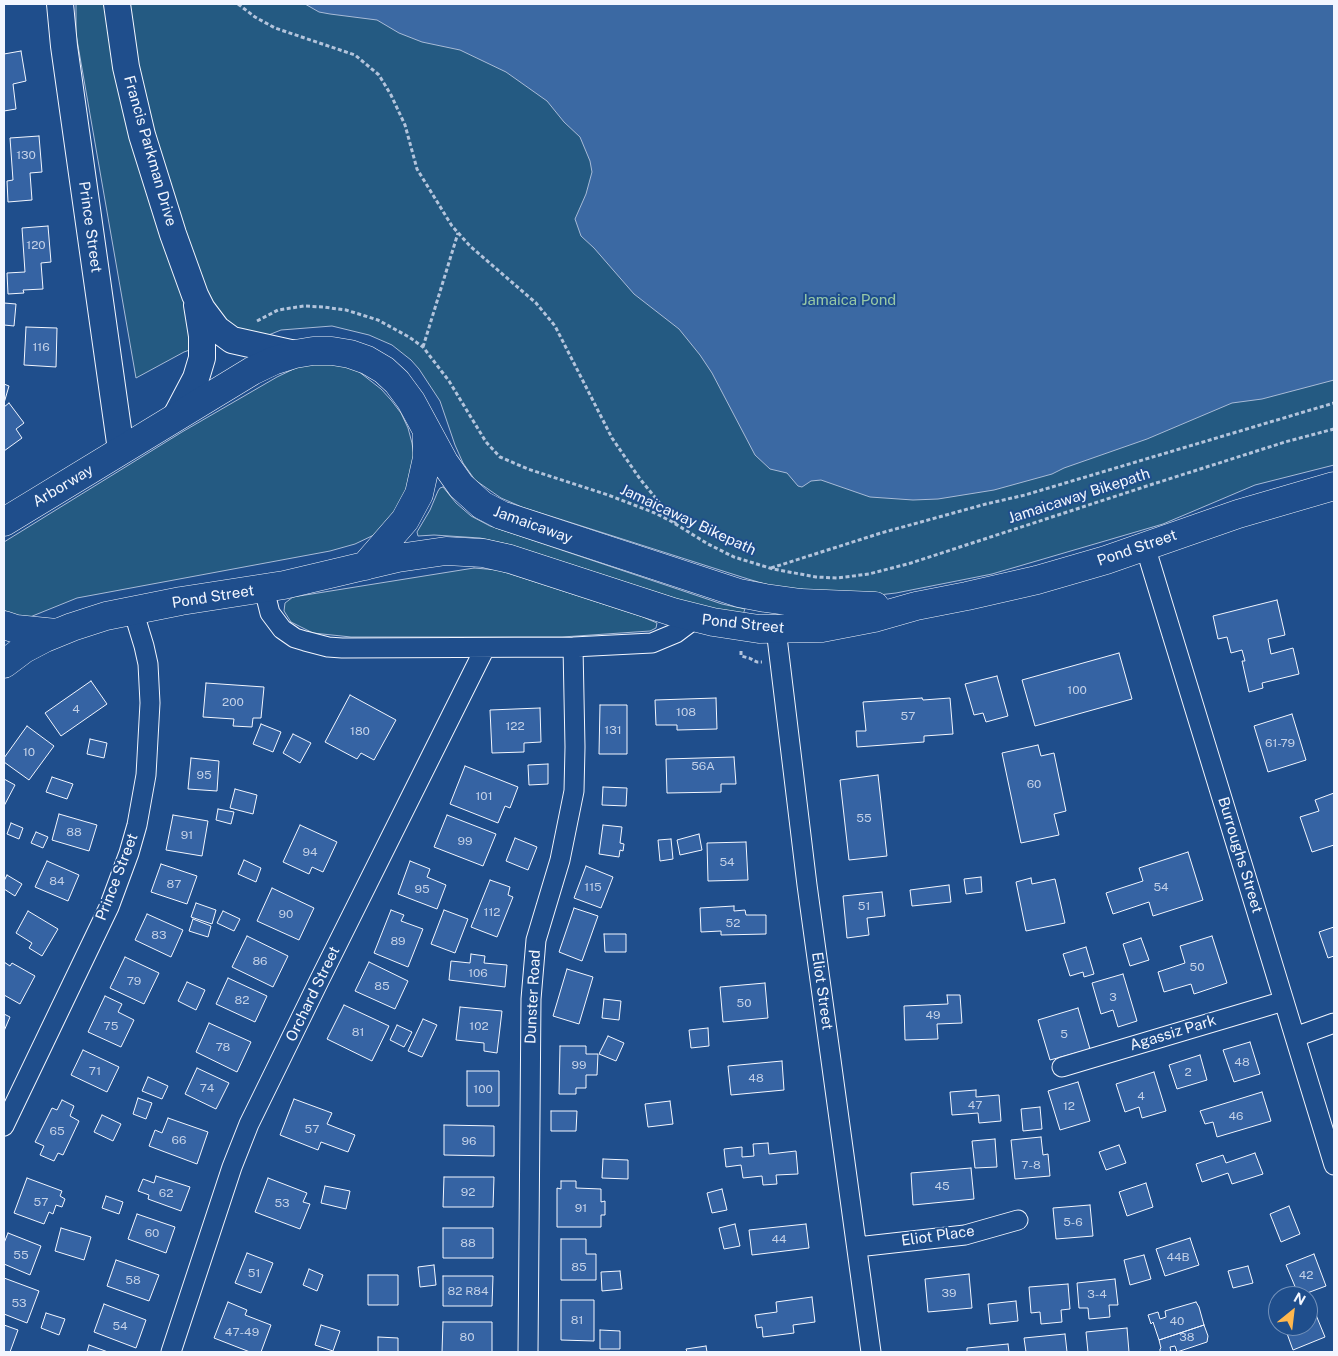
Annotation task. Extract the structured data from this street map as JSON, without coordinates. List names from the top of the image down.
{
  "streets": {
    "highway": ["Arborway", "Jamaicaway", "Pond Street"],
    "main road": ["Francis Parkman Drive", "Prince Street"],
    "street": [
      "Burroughs Street",
      "Eliot Street",
      "Orchard Street",
      "Dunster Road",
      "Agassiz Park",
      "Eliot Place"
    ],
    "path": ["Jamaicaway Bikepath"]
  },
  "crossings": [
    ["Francis Parkman Drive", "Jamaicaway"],
    ["Prince Street", "Arborway"],
    ["Prince Street", "Jamaicaway"],
    ["Prince Street", "Pond Street"],
    ["Arborway", "Jamaicaway"],
    ["Jamaicaway", "Pond Street"],
    ["Pond Street", "Burroughs Street"],
    ["Pond Street", "Eliot Street"],
    ["Pond Street", "Orchard Street"],
    ["Pond Street", "Dunster Road"],
    ["Burroughs Street", "Agassiz Park"],
    ["Eliot Street", "Eliot Place"]
  ],
  "parks": ["Jamaica Pond"],
  "house_numbers": [
    "130",
    "120",
    "116",
    "100",
    "200",
    "4",
    "108",
    "57",
    "122",
    "131",
    "180",
    "61-79",
    "10",
    "56A",
    "95",
    "60",
    "101",
    "55",
    "88",
    "91",
    "99",
    "94",
    "54",
    "84",
    "87",
    "115",
    "54",
    "95",
    "51",
    "112",
    "90",
    "52",
    "83",
    "89",
    "86",
    "50",
    "106",
    "79",
    "85",
    "3",
    "82",
    "50",
    "49",
    "75",
    "102",
    "81",
    "5",
    "78",
    "48",
    "99",
    "71",
    "2",
    "48",
    "74",
    "100",
    "4",
    "47",
    "12",
    "46",
    "57",
    "65",
    "66",
    "96",
    "7-8",
    "45",
    "92",
    "62",
    "57",
    "53",
    "91",
    "5-6",
    "60",
    "44",
    "88",
    "55",
    "44B",
    "85",
    "51",
    "42",
    "58",
    "82 R84",
    "39",
    "3-4",
    "53",
    "81",
    "40",
    "54",
    "47-49",
    "80",
    "38"
  ],
  "north": "top right"
}
